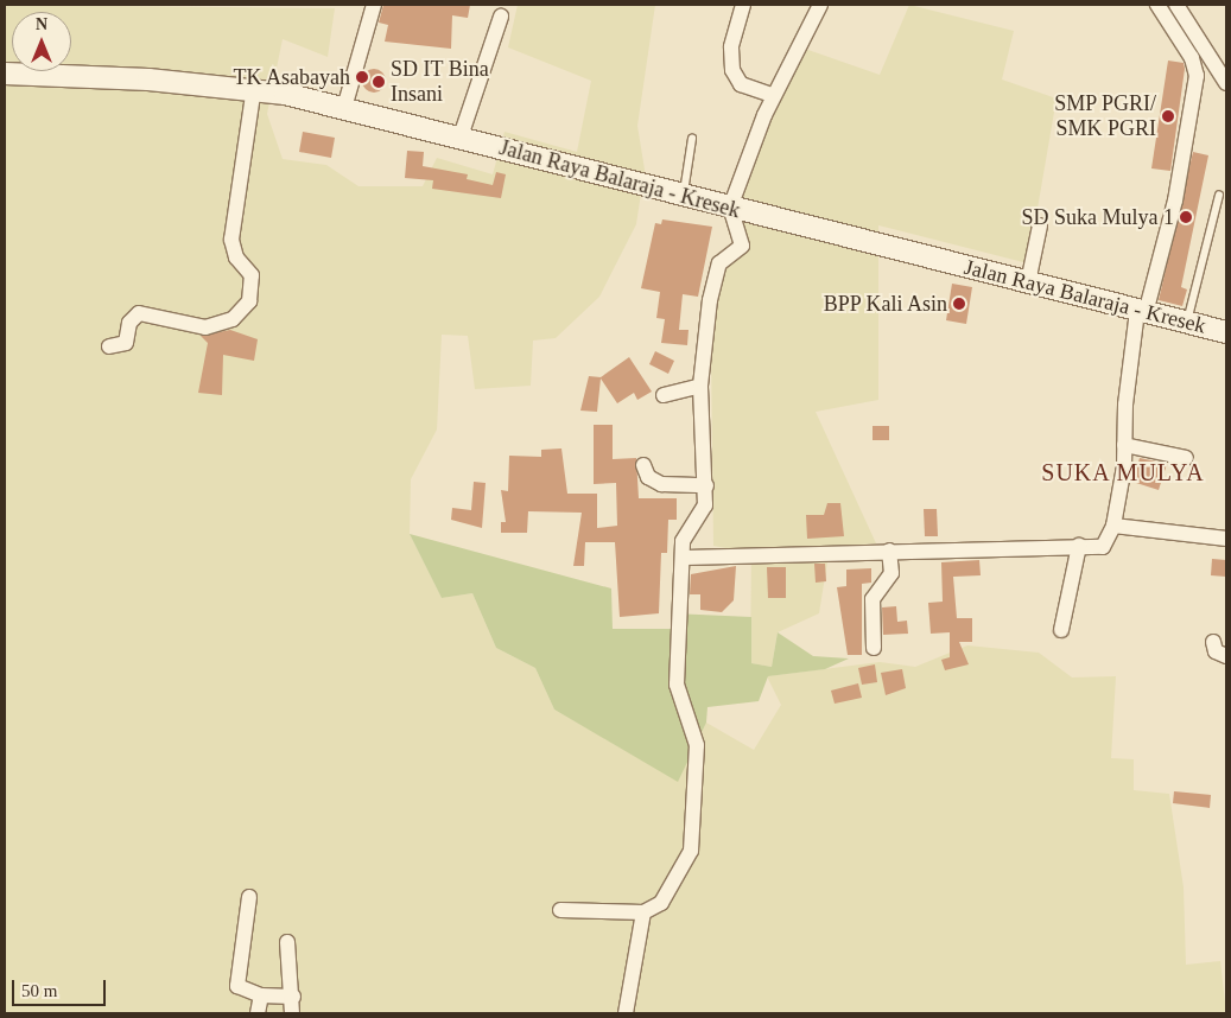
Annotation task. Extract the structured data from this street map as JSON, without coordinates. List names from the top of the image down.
{
  "streets": {
    "street": ["Jalan Raya Balaraja - Kresek"]
  },
  "districts": ["SUKA MULYA"],
  "places": [
    "TK Asabayah",
    "SD IT Bina Insani",
    "SMP PGRI/ SMK PGRI",
    "SD Suka Mulya 1",
    "BPP Kali Asin"
  ],
  "scale_bar": "50 m",
  "north": "top"
}
